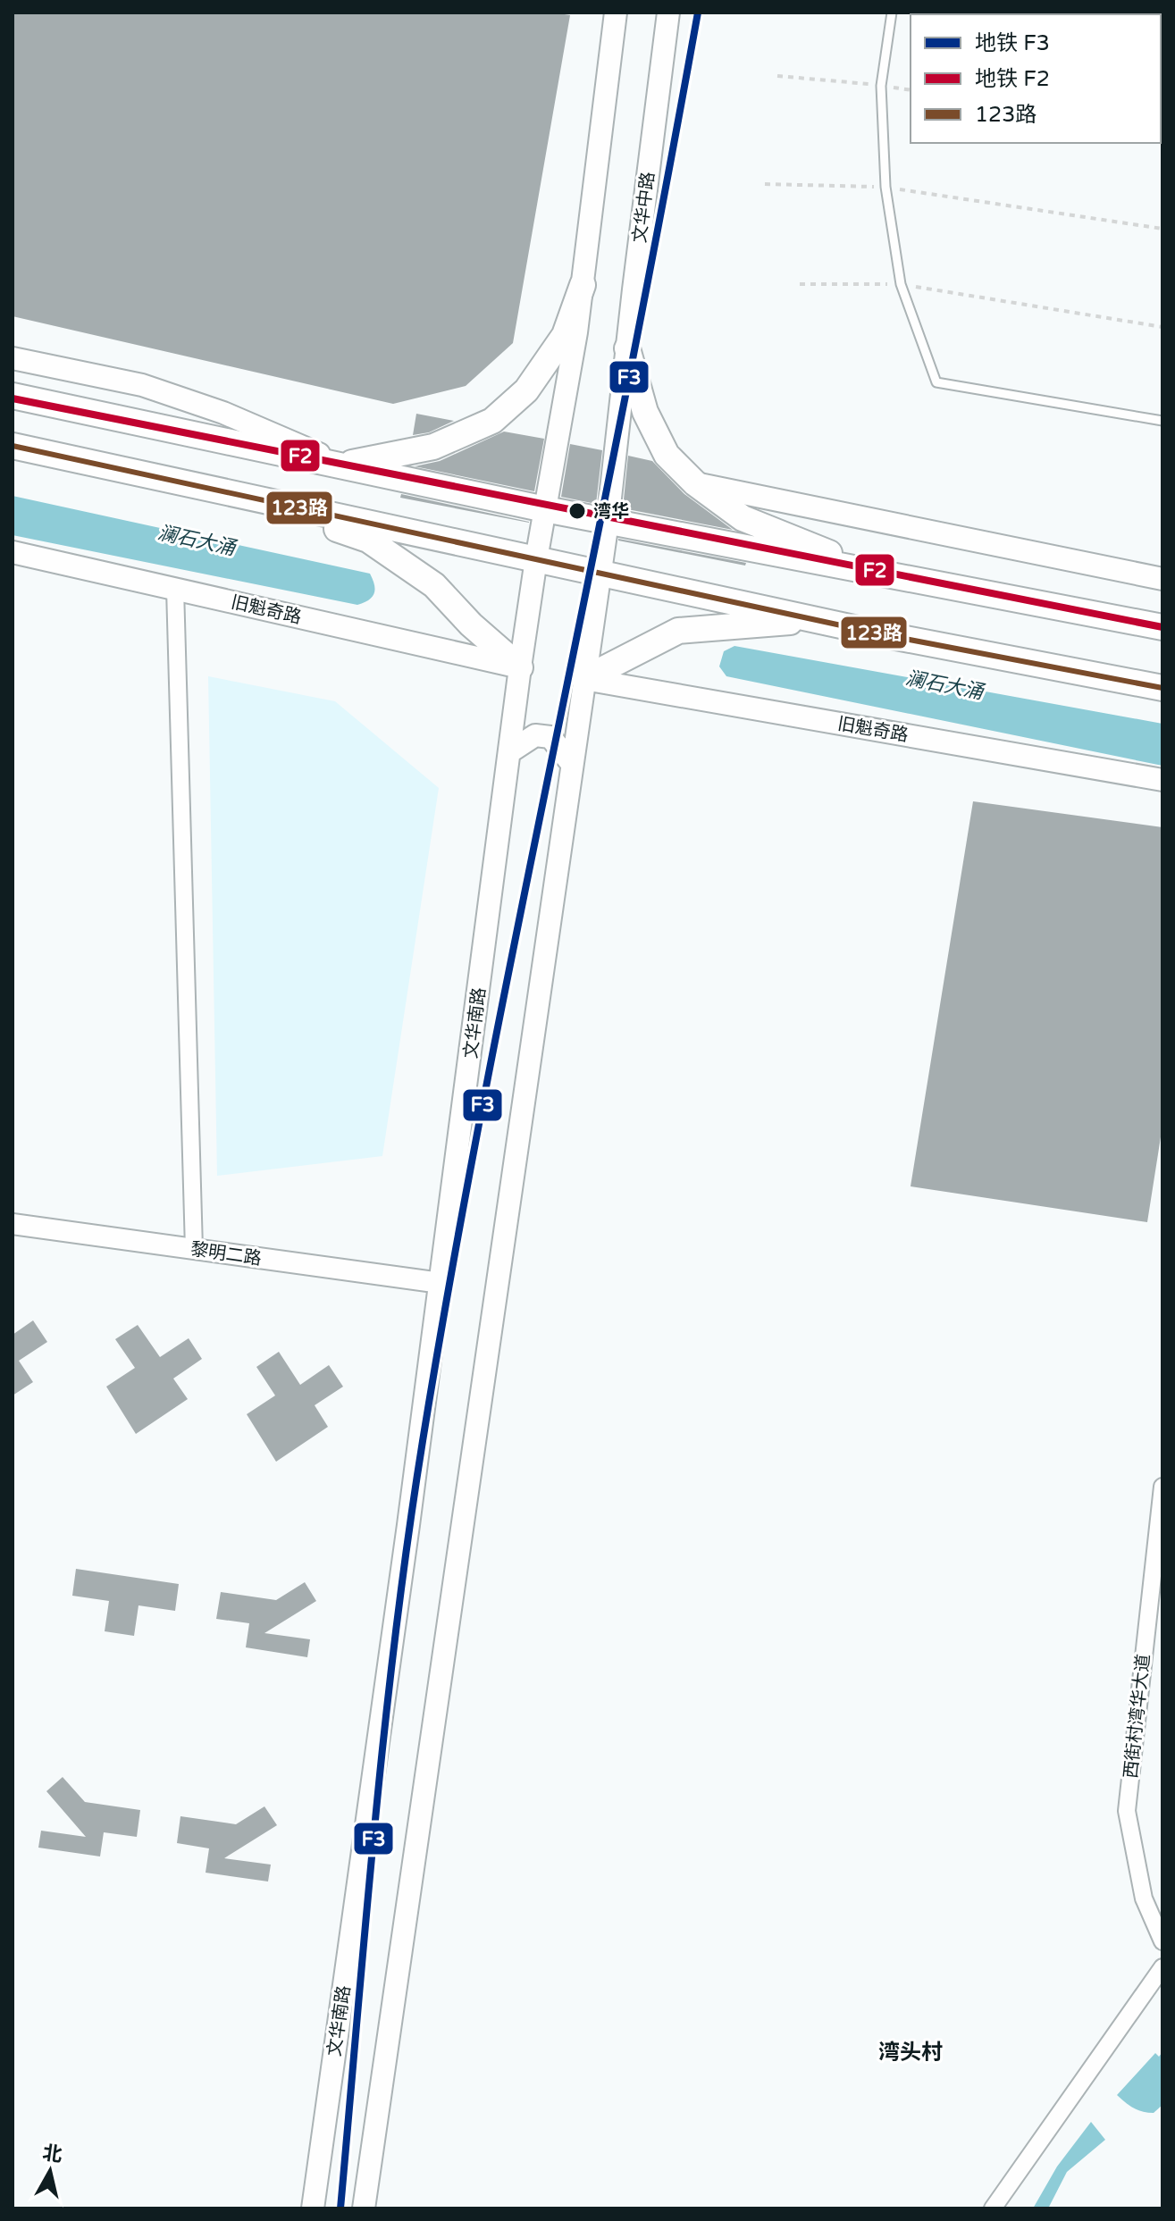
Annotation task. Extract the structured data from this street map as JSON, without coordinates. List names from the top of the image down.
{
  "streets": {
    "main road": ["文华中路", "旧魁奇路", "文华南路"],
    "street": ["黎明二路", "西街村湾华大道"]
  },
  "crossings": [
    ["旧魁奇路", "文华南路"],
    ["文华南路", "黎明二路"]
  ],
  "districts": ["湾头村"],
  "water": ["澜石大涌"],
  "places": ["湾华"],
  "lines": ["metro line F3", "metro line F2", "transit line 123路"],
  "legend": ["地铁 F3", "地铁 F2", "123路"],
  "north": "top"
}
